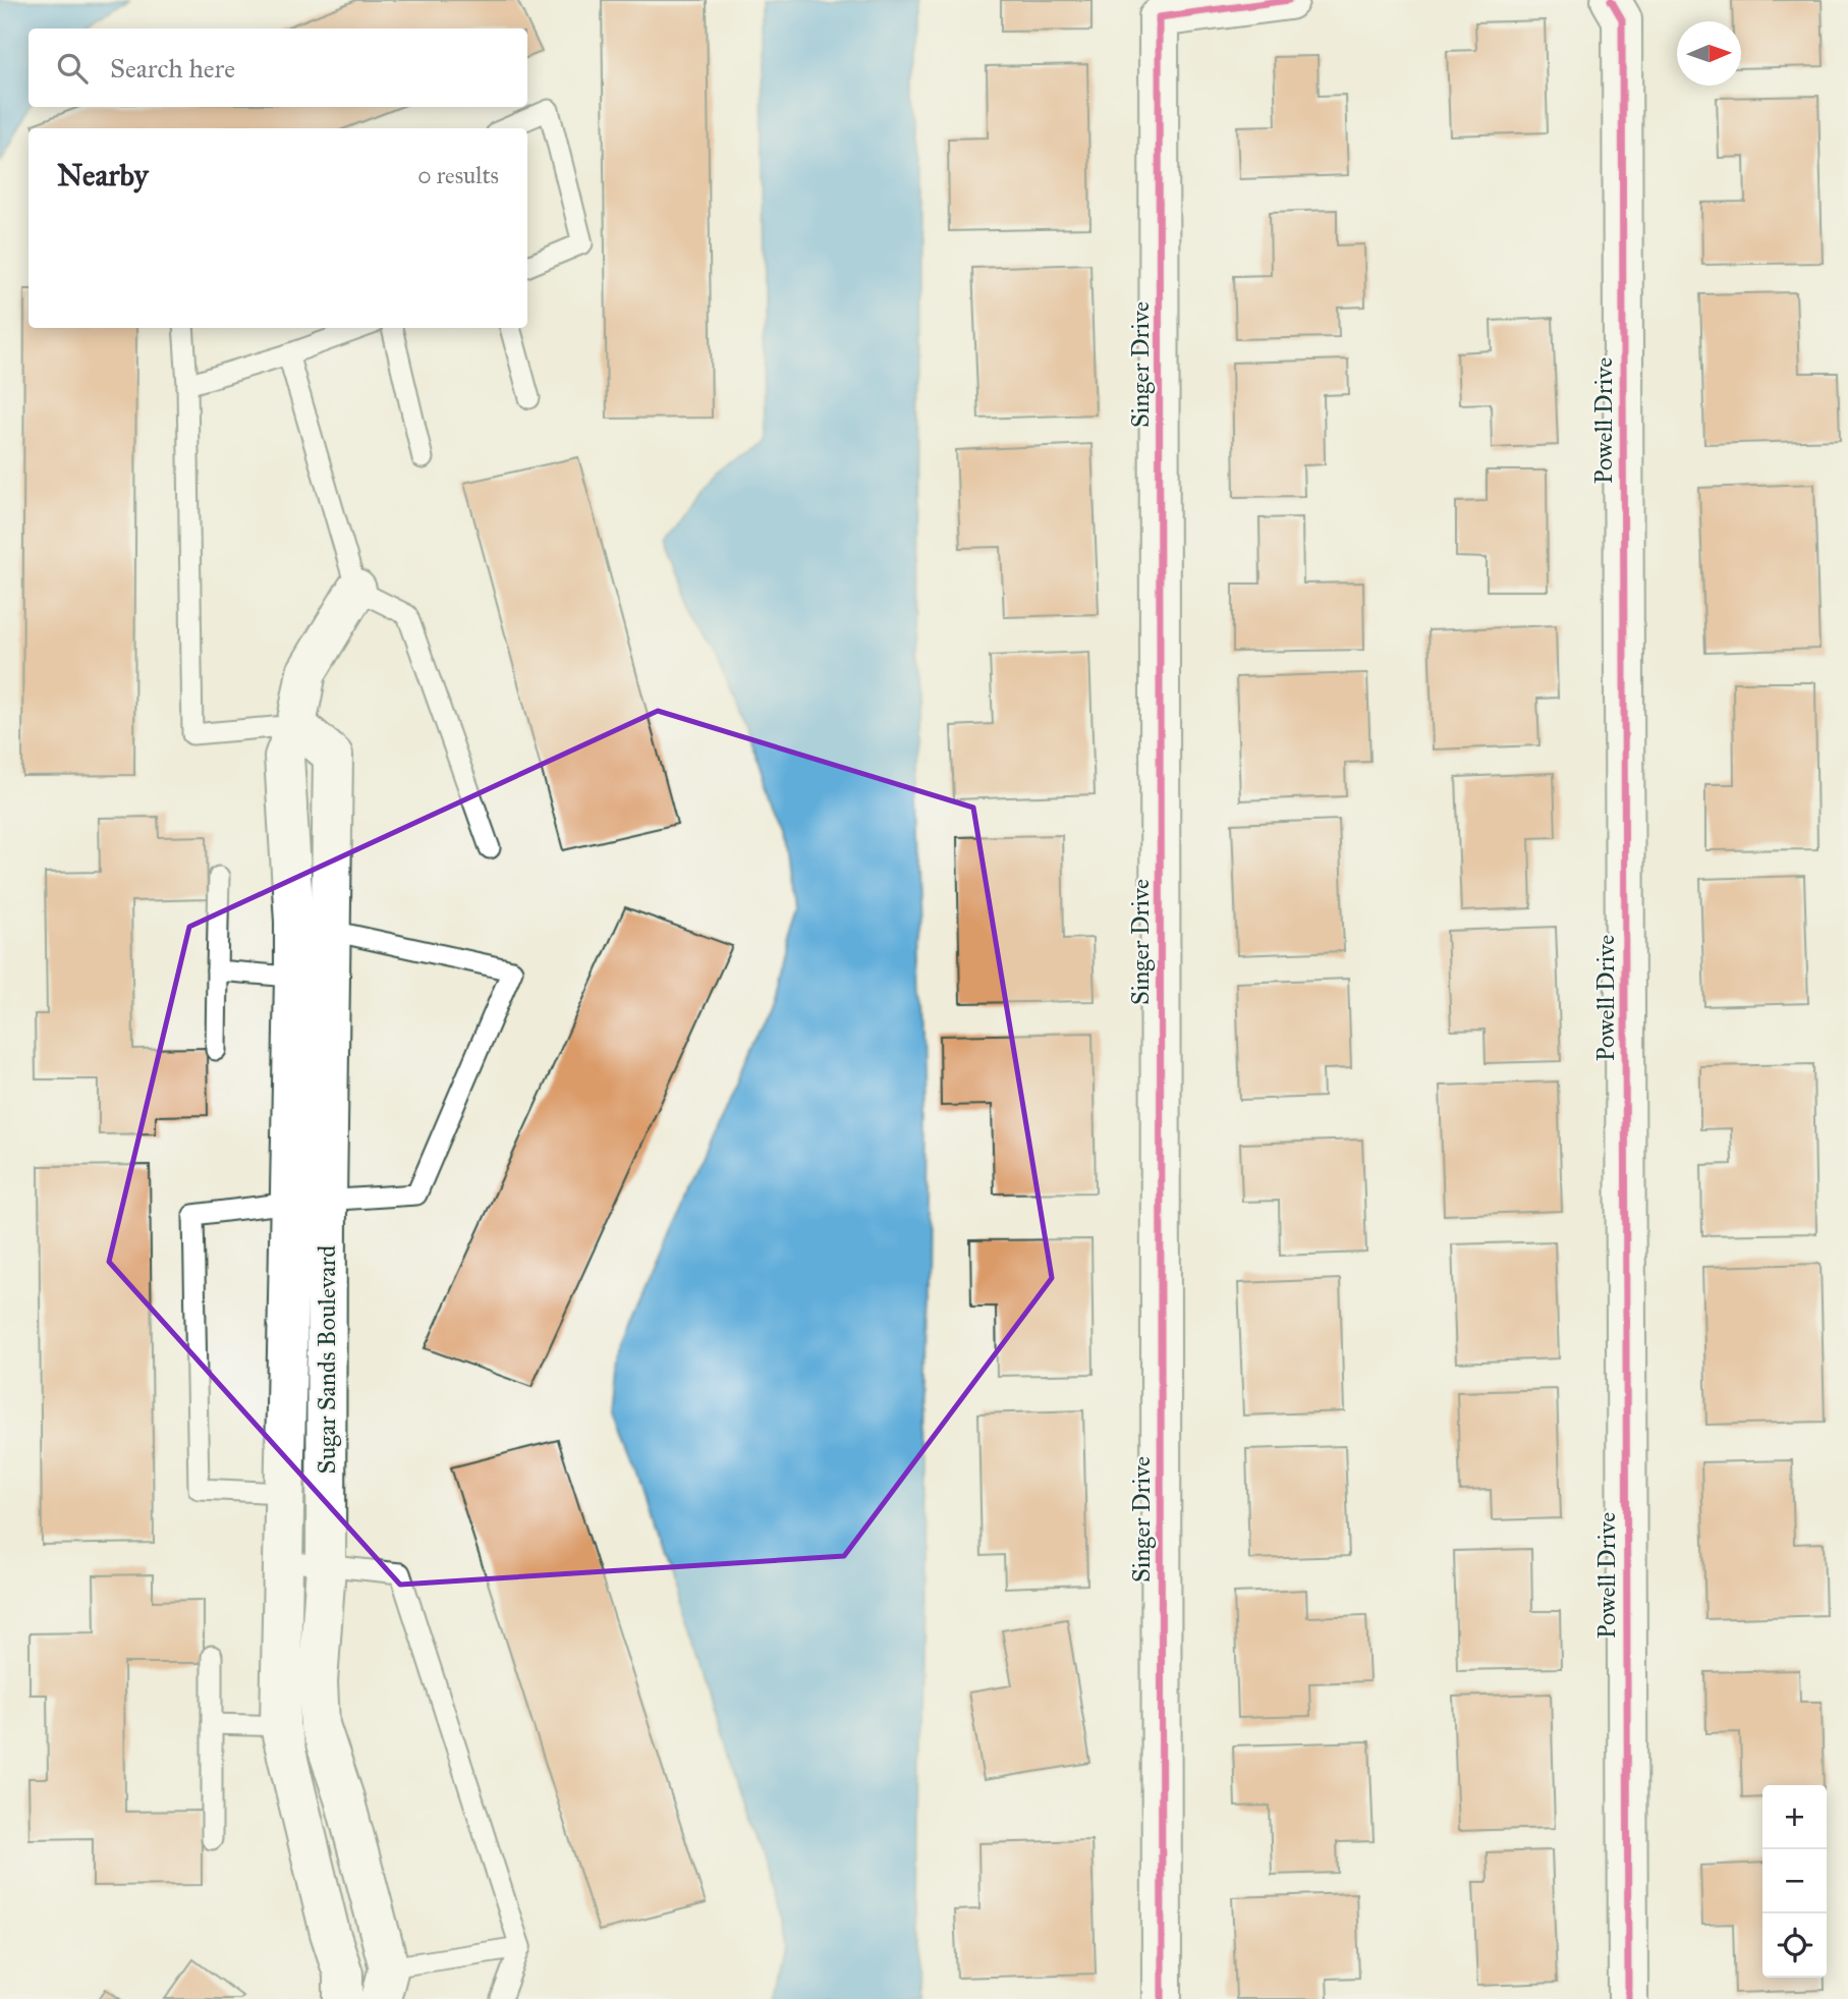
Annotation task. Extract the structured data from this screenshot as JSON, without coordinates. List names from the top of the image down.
{
  "streets": {
    "street": ["Singer Drive", "Powell Drive", "Sugar Sands Boulevard"]
  },
  "north": "right",
  "page": {
    "search": "Search here",
    "heading": ["Nearby", "0 results"],
    "map_buttons": ["+", "−"]
  }
}
